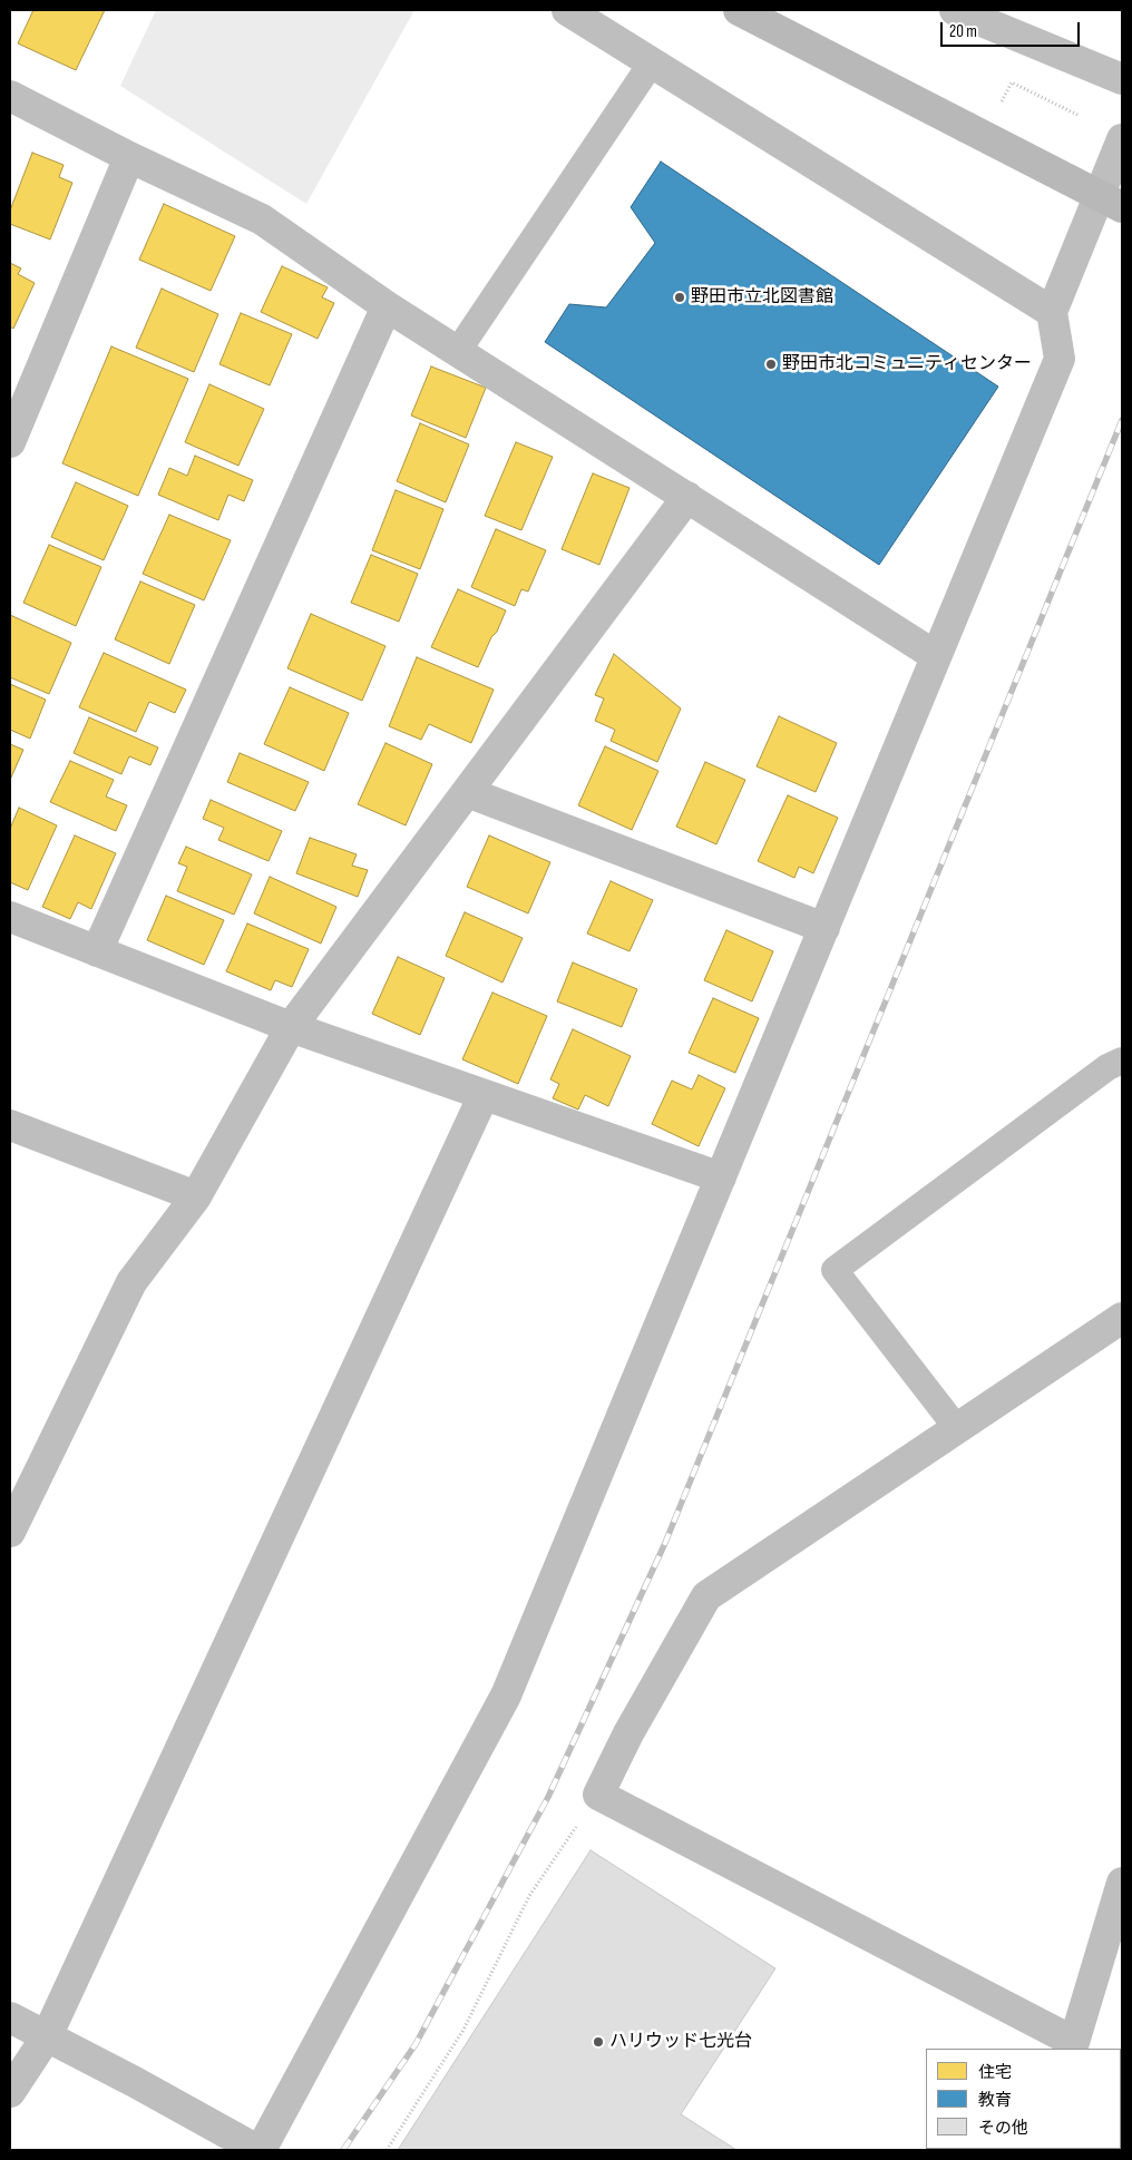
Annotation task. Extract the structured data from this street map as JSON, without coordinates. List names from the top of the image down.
{
  "places": ["野田市立北図書館", "野田市北コミュニティセンター", "ハリウッド七光台"],
  "legend": ["住宅", "教育", "その他"],
  "scale_bar": "20 m"
}
